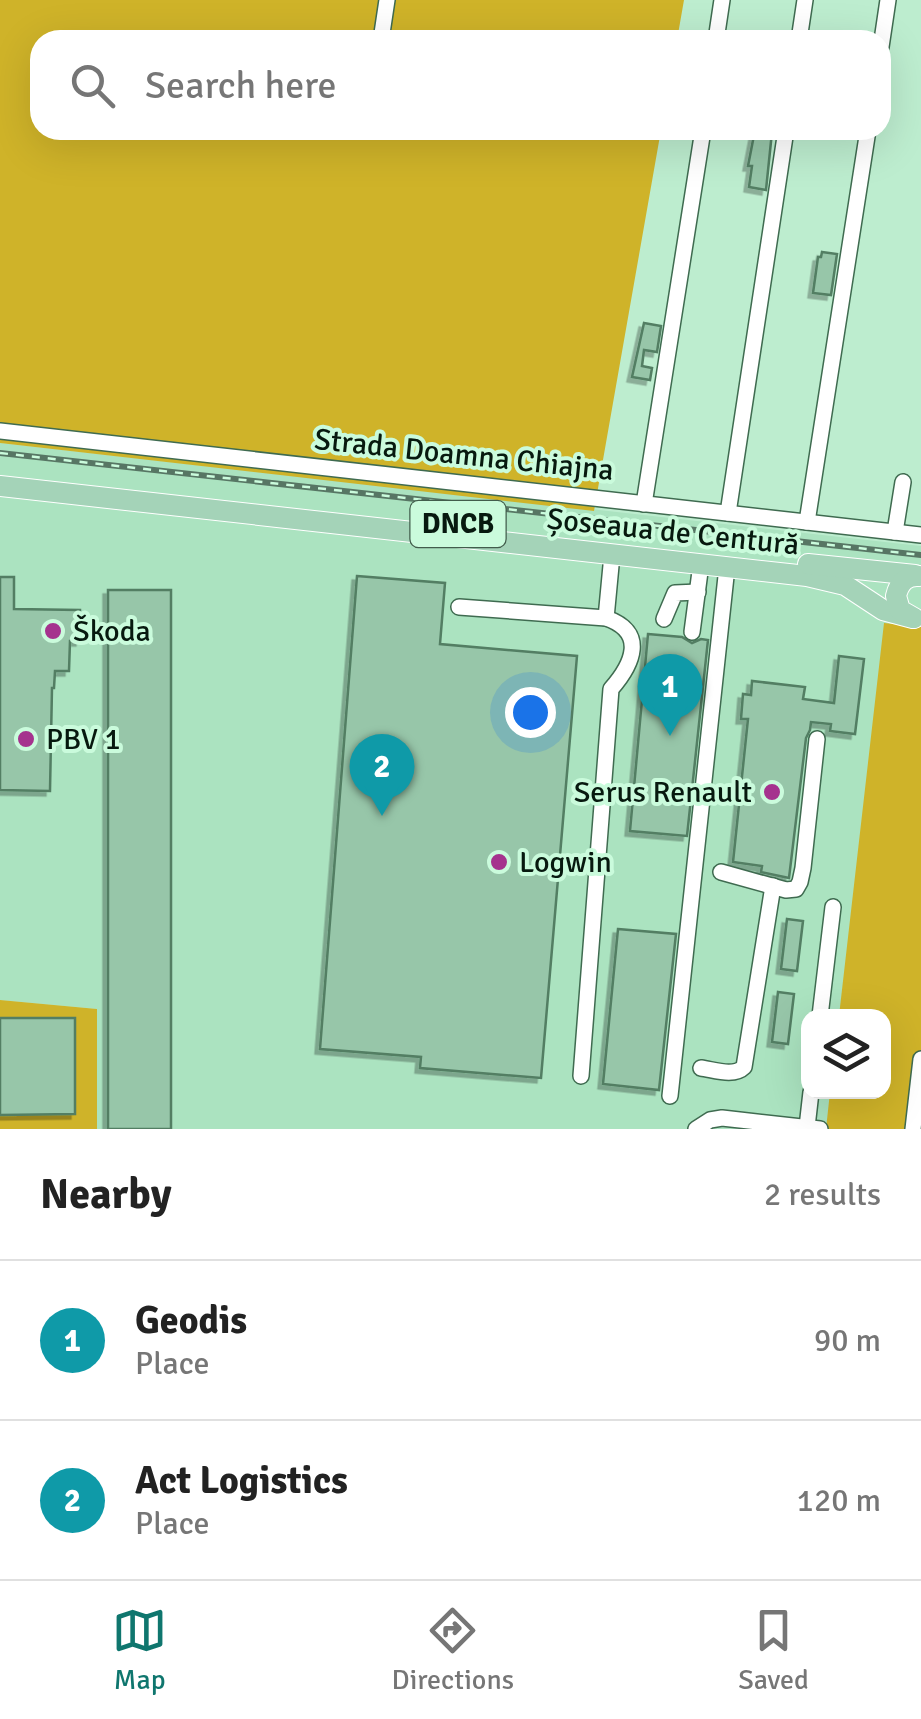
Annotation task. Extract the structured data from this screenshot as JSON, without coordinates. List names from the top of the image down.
{
  "streets": {
    "main road": ["DNCB", "Șoseaua de Centură"],
    "street": ["Strada Doamna Chiajna"]
  },
  "crossings": [
    ["DNCB", "Șoseaua de Centură"]
  ],
  "places": [
    "Škoda",
    "PBV 1",
    "Serus Renault",
    "Logwin"
  ],
  "page": {
    "search": "Search here",
    "pins": ["1", "2"],
    "heading": ["Nearby", "2 results"],
    "list": [
      {
        "mark": "1",
        "name": "Geodis",
        "note": "Place",
        "value": "90 m"
      },
      {
        "mark": "2",
        "name": "Act Logistics",
        "note": "Place",
        "value": "120 m"
      }
    ],
    "nav": ["Map", "Directions", "Saved"]
  }
}
